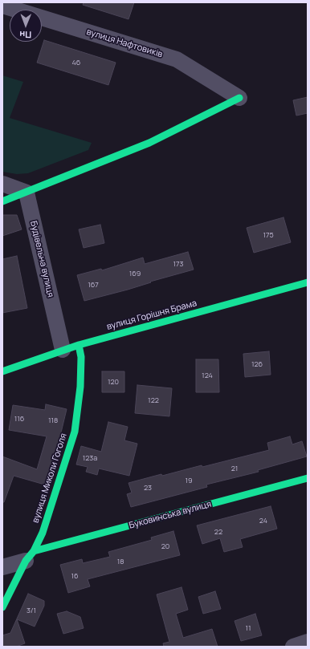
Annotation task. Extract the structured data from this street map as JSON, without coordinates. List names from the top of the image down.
{
  "streets": {
    "street": [
      "вулиця Нафтовиків",
      "Будівельна вулиця",
      "вулиця Горішня Брама",
      "вулиця Миколи Гоголя",
      "Буковинська вулиця"
    ]
  },
  "crossings": [
    ["Будівельна вулиця", "вулиця Горішня Брама"],
    ["вулиця Горішня Брама", "вулиця Миколи Гоголя"],
    ["вулиця Миколи Гоголя", "Буковинська вулиця"]
  ],
  "house_numbers": [
    "46",
    "175",
    "173",
    "169",
    "167",
    "126",
    "124",
    "120",
    "122",
    "116",
    "118",
    "123а",
    "21",
    "19",
    "23",
    "24",
    "22",
    "20",
    "18",
    "16",
    "3/1",
    "11"
  ],
  "north": "bottom"
}
